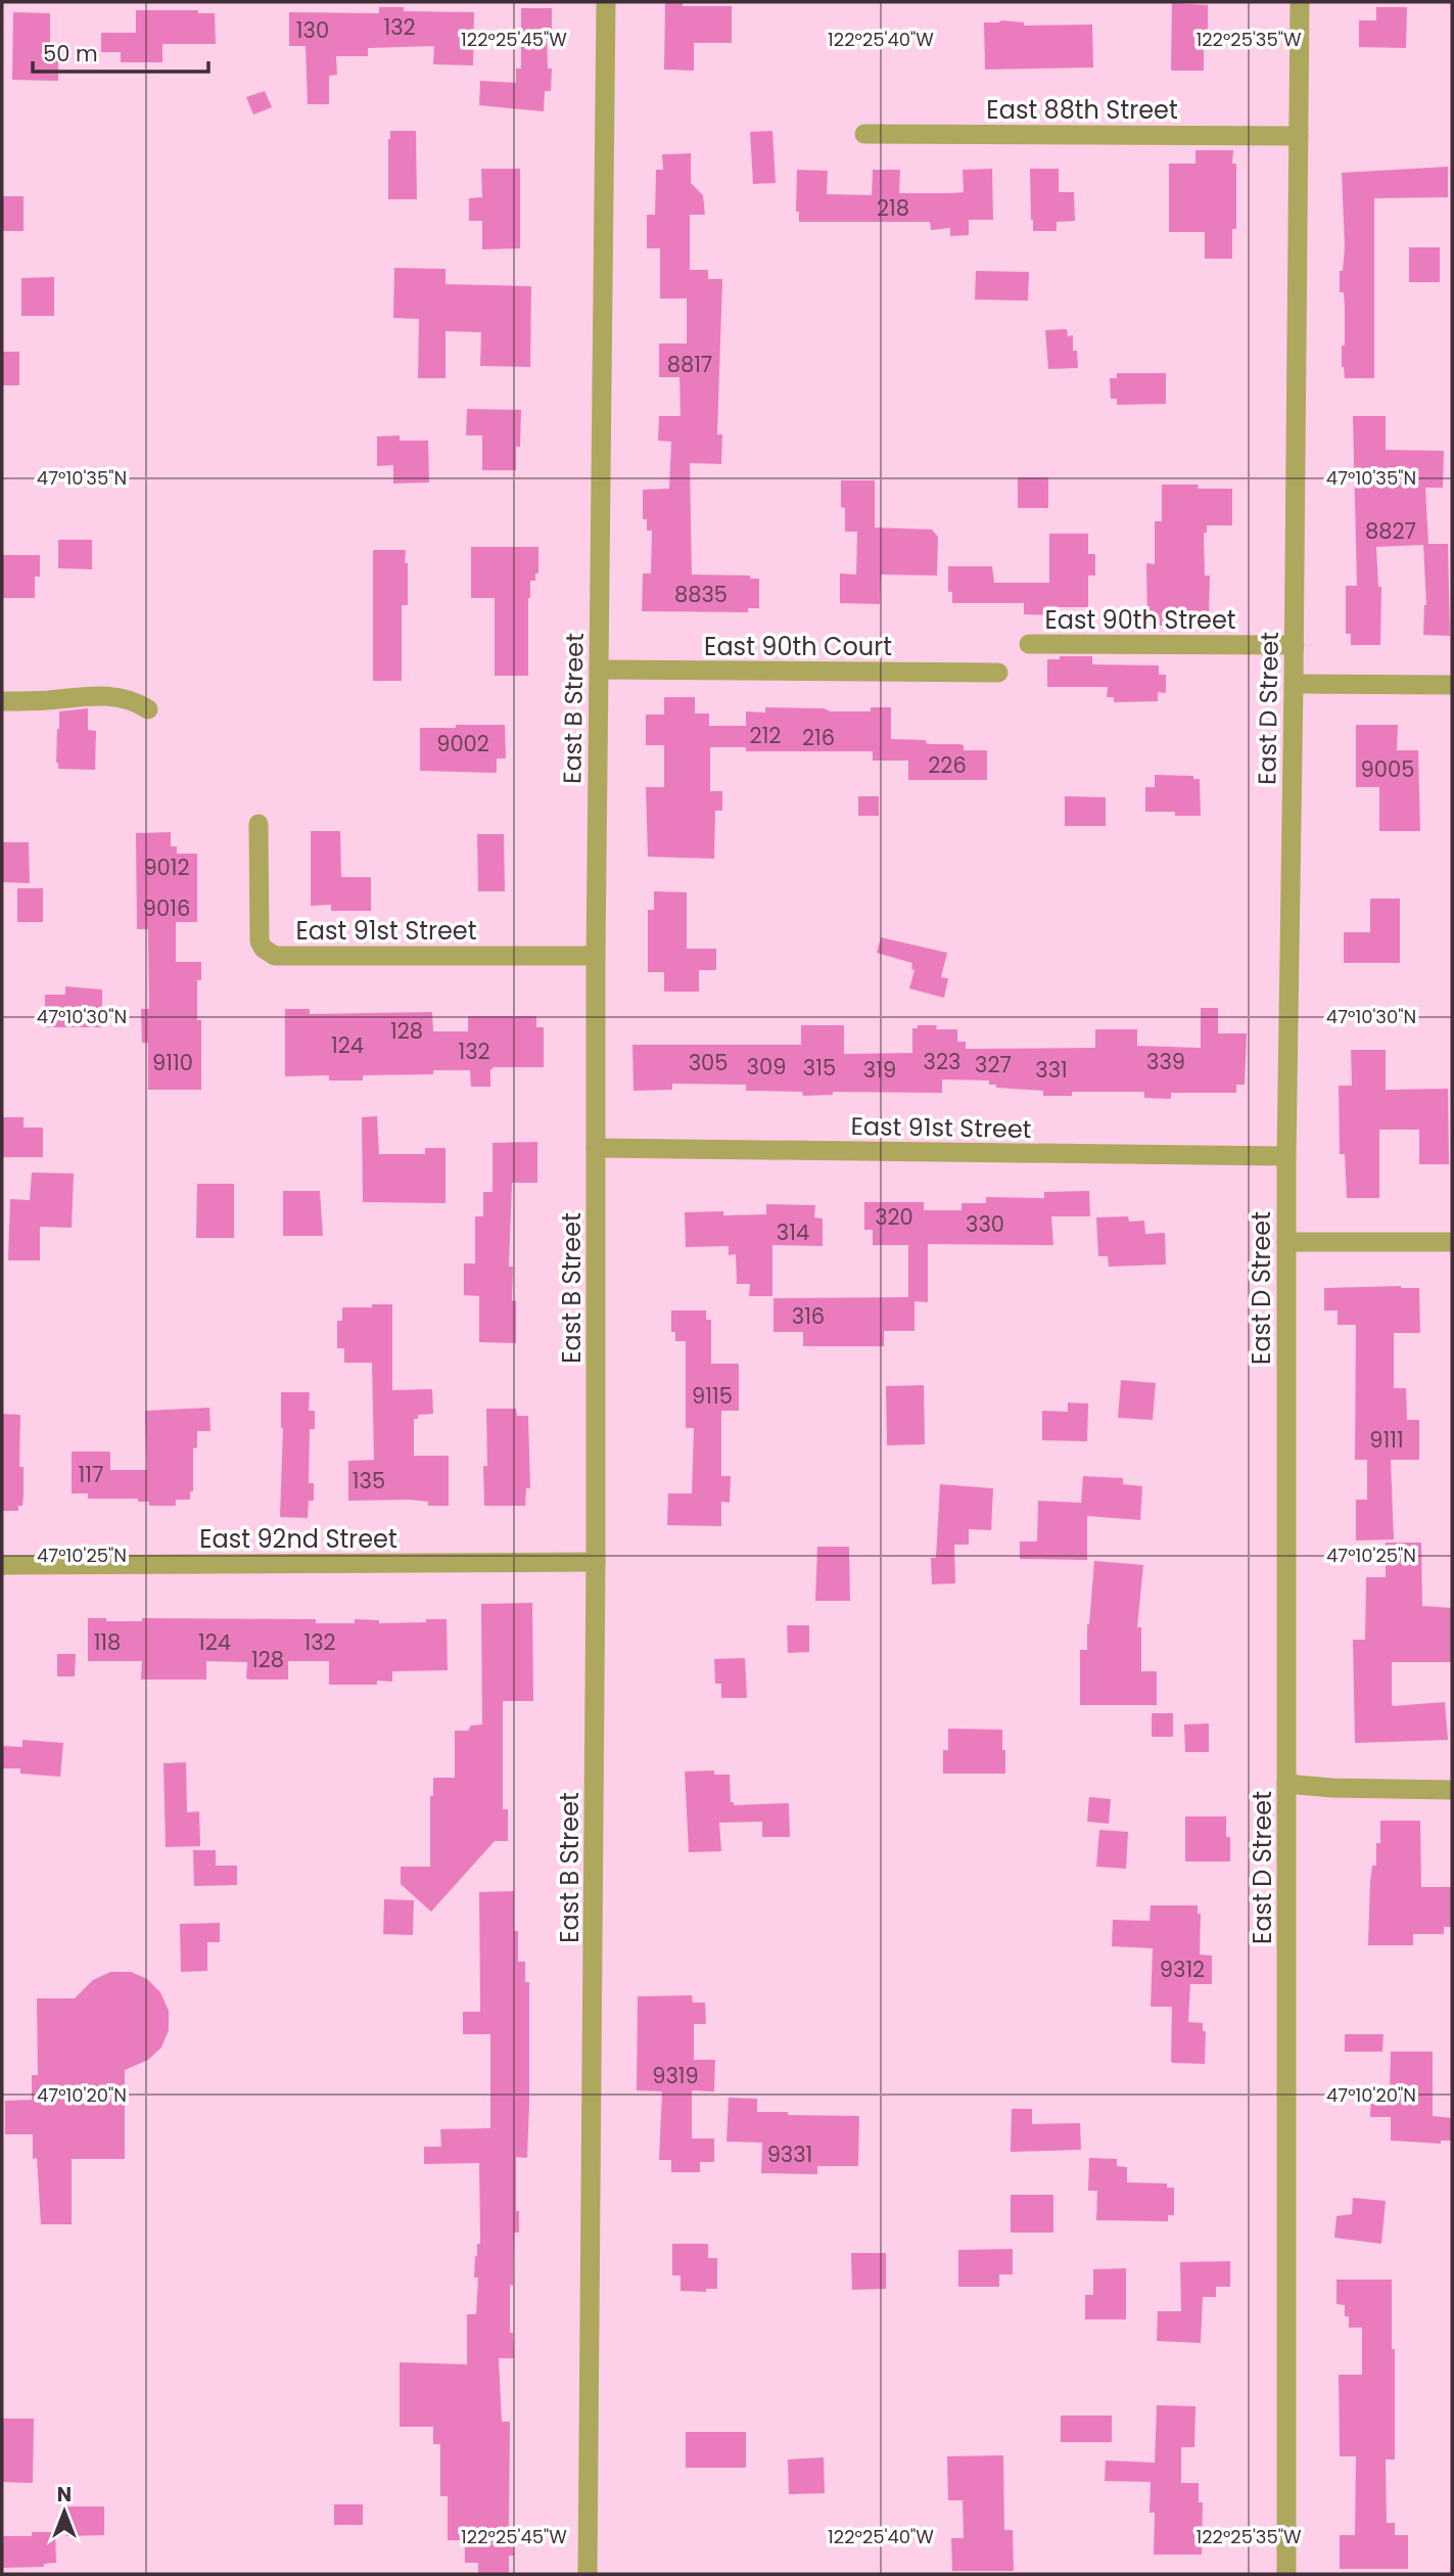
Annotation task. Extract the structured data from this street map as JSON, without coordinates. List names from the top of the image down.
{
  "streets": {
    "street": [
      "East 88th Street",
      "East 90th Street",
      "East 90th Court",
      "East B Street",
      "East D Street",
      "East 91st Street",
      "East 92nd Street"
    ]
  },
  "crossings": [
    ["East 88th Street", "East D Street"],
    ["East 90th Street", "East D Street"],
    ["East 90th Court", "East B Street"],
    ["East B Street", "East 91st Street"],
    ["East B Street", "East 92nd Street"],
    ["East D Street", "East 91st Street"]
  ],
  "house_numbers": [
    "132",
    "130",
    "218",
    "8817",
    "8827",
    "8835",
    "212",
    "216",
    "9002",
    "226",
    "9005",
    "9012",
    "9016",
    "128",
    "124",
    "132",
    "323",
    "339",
    "9110",
    "305",
    "327",
    "309",
    "315",
    "319",
    "331",
    "320",
    "330",
    "314",
    "316",
    "9115",
    "9111",
    "117",
    "135",
    "118",
    "124",
    "132",
    "128",
    "9312",
    "9319",
    "9331"
  ],
  "scale_bar": "50 m",
  "north": "top",
  "coordinates": [
    "122°25'45\"W",
    "122°25'40\"W",
    "122°25'35\"W",
    "47°10'35\"N",
    "47°10'30\"N",
    "47°10'25\"N",
    "47°10'20\"N"
  ]
}
